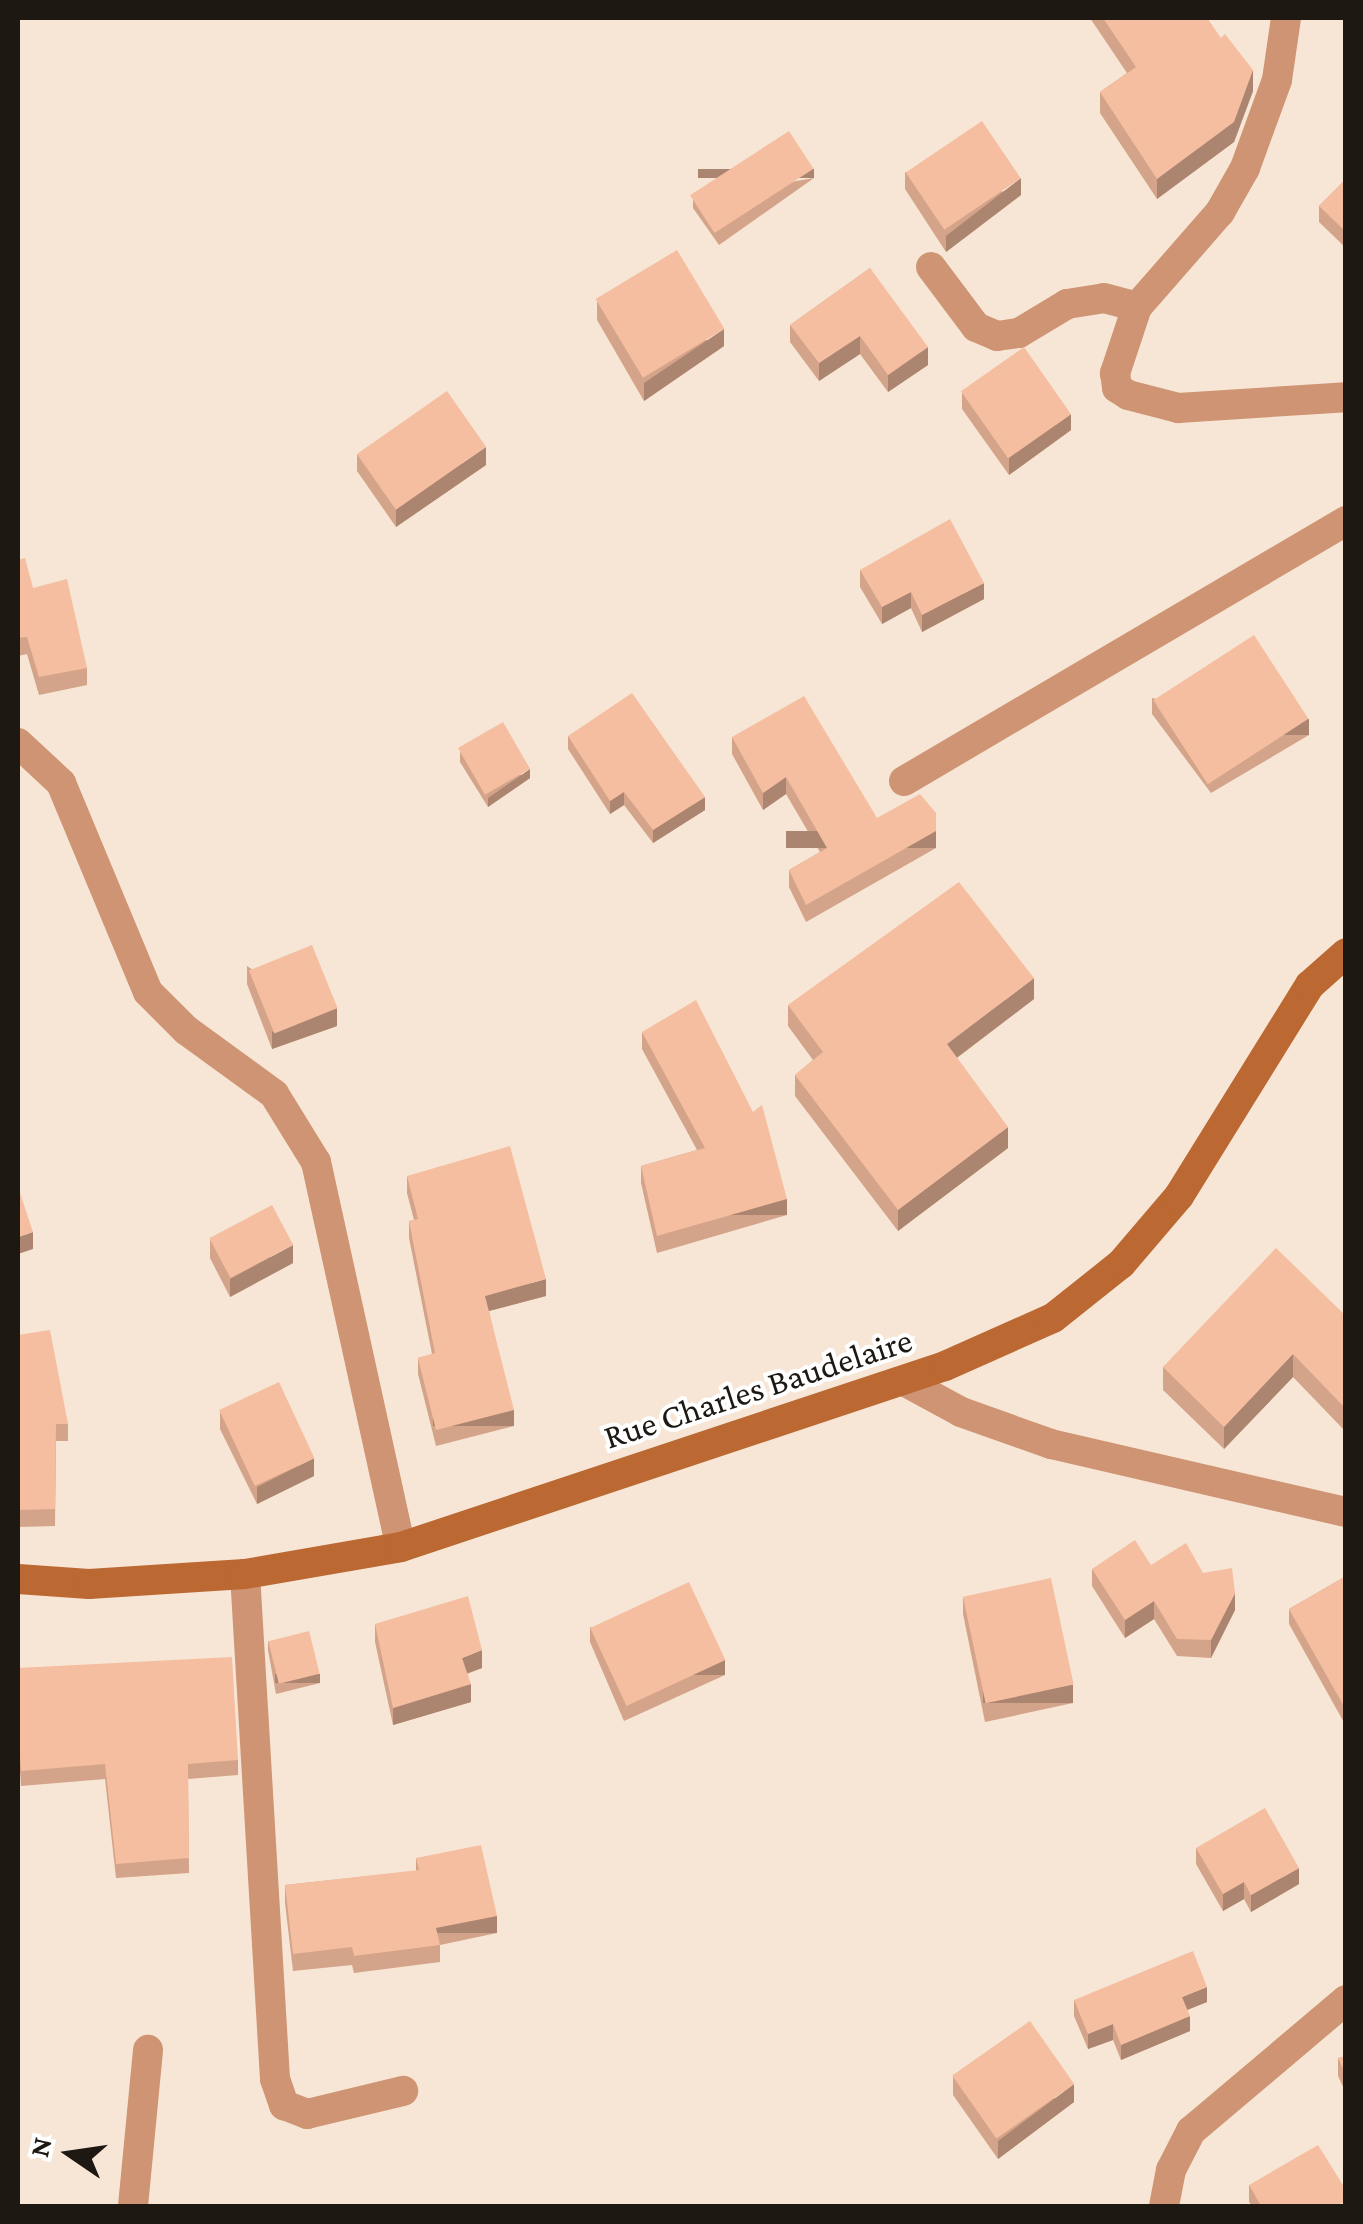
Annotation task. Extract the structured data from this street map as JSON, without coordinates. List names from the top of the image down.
{
  "streets": {
    "main road": ["Rue Charles Baudelaire"]
  },
  "north": "left"
}
